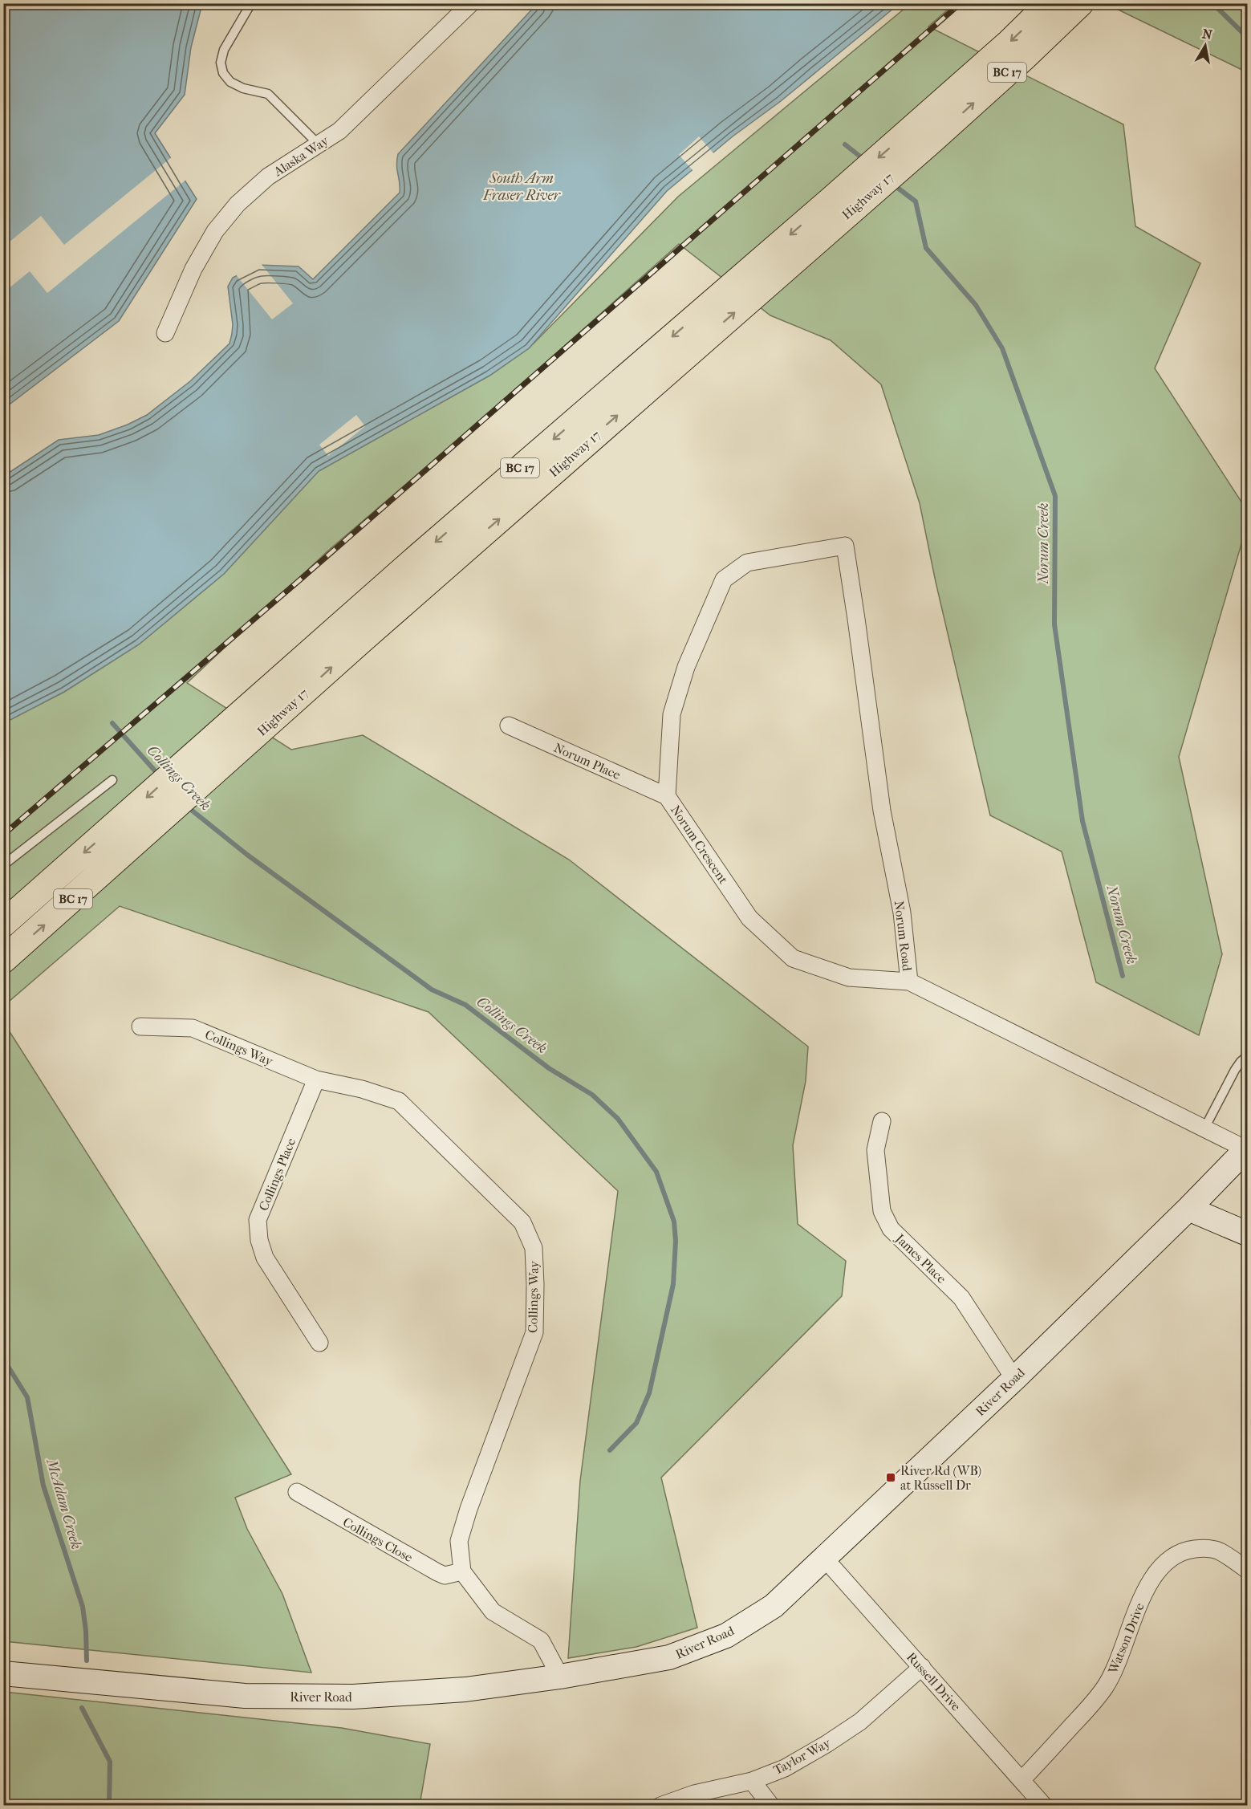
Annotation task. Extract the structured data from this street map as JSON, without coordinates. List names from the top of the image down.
{
  "streets": {
    "highway": ["BC 17", "Highway 17"],
    "street": [
      "Alaska Way",
      "Norum Place",
      "Norum Crescent",
      "Norum Road",
      "Collings Way",
      "Collings Place",
      "James Place",
      "River Road",
      "Collings Close",
      "Watson Drive",
      "Russell Drive",
      "Taylor Way"
    ]
  },
  "crossings": [
    ["Norum Place", "Norum Crescent"],
    ["Norum Crescent", "Norum Road"],
    ["Norum Road", "River Road"],
    ["Collings Way", "Collings Place"],
    ["Collings Way", "Collings Close"],
    ["James Place", "River Road"],
    ["River Road", "Russell Drive"],
    ["Watson Drive", "Russell Drive"],
    ["Russell Drive", "Taylor Way"]
  ],
  "water": [
    "South Arm Fraser River",
    "Norum Creek",
    "Collings Creek",
    "McAdam Creek"
  ],
  "places": {
    "transit": ["River Rd (WB) at Russell Dr"]
  },
  "north": "top"
}
